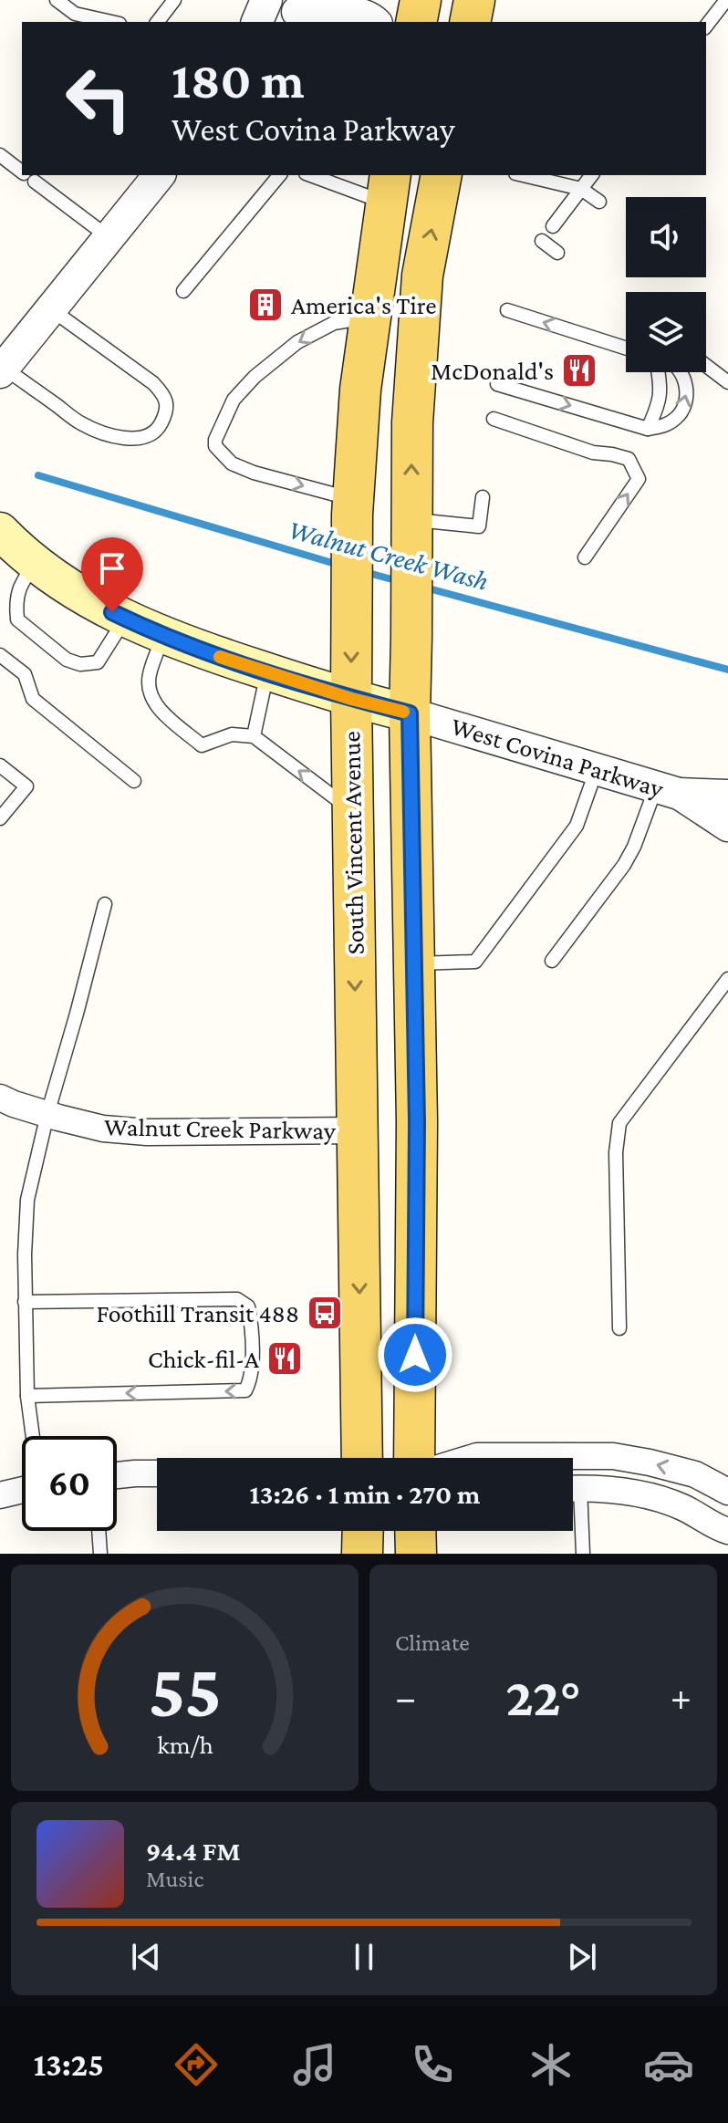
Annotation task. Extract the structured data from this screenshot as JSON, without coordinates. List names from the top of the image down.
{
  "streets": {
    "main road": ["West Covina Parkway", "South Vincent Avenue"],
    "street": ["Walnut Creek Parkway"]
  },
  "crossings": [
    ["West Covina Parkway", "South Vincent Avenue"],
    ["South Vincent Avenue", "Walnut Creek Parkway"]
  ],
  "water": ["Walnut Creek Wash"],
  "places": {
    "building": ["America's Tire"],
    "restaurant": ["McDonald's", "Chick-fil-A"],
    "bus stop": ["Foothill Transit 488"]
  },
  "page": {
    "turn": ["180 m", "West Covina Parkway"],
    "limit": "60",
    "trip": "13:26 · 1 min · 270 m",
    "tile": "Climate",
    "heat": ["−", "22°", "+"],
    "song": ["94.4 FM", "Music"],
    "tabs": "13:25",
    "gauge": ["55", "km/h"]
  }
}
